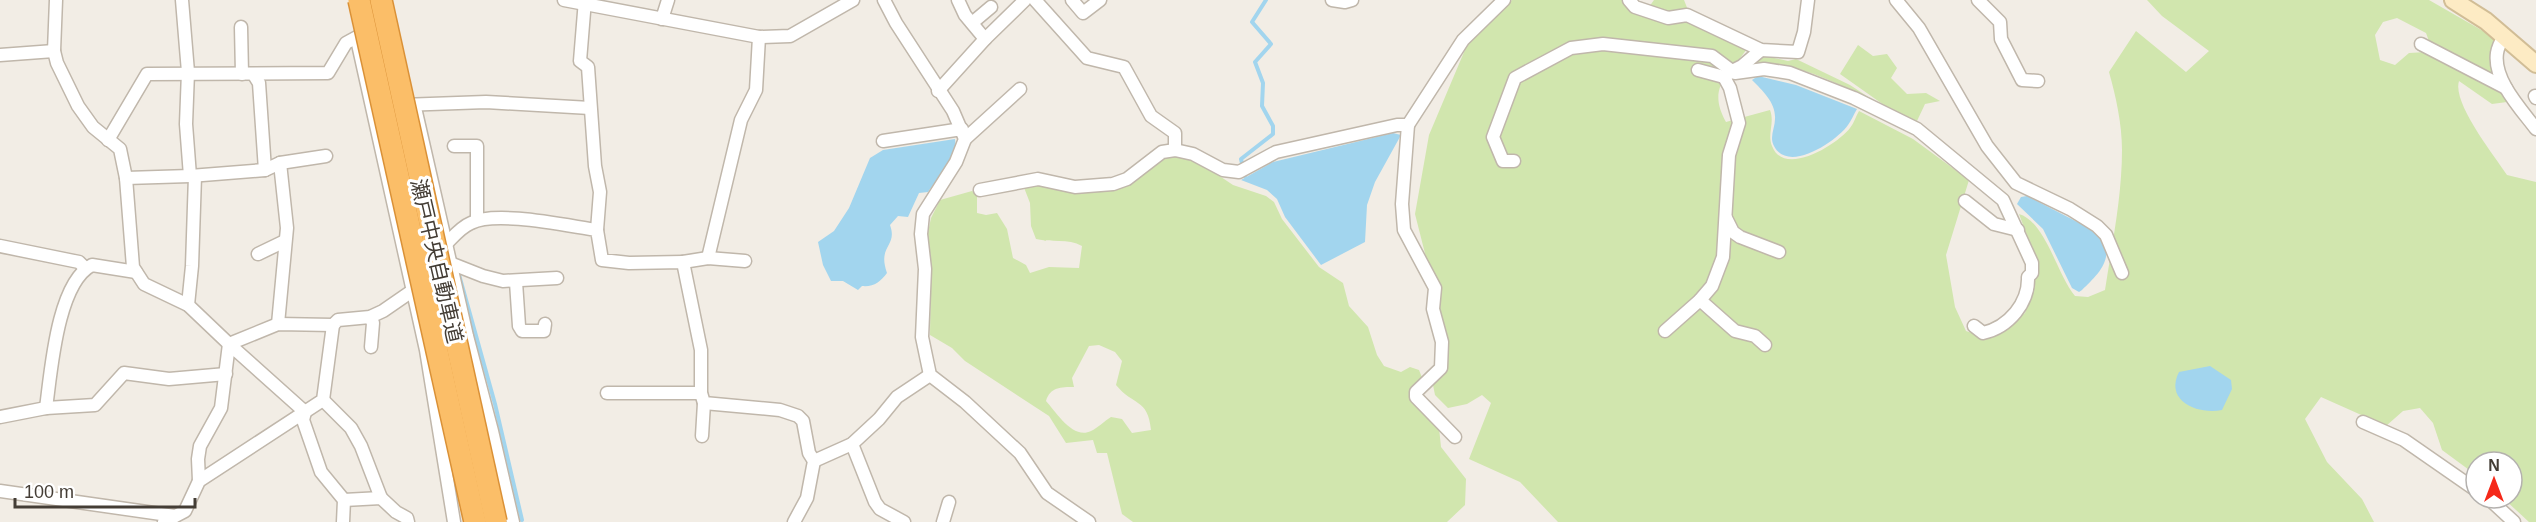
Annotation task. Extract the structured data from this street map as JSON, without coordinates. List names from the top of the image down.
{
  "streets": {
    "highway": ["瀬戸中央自動車道"]
  },
  "scale_bar": "100 m",
  "north": "top"
}
